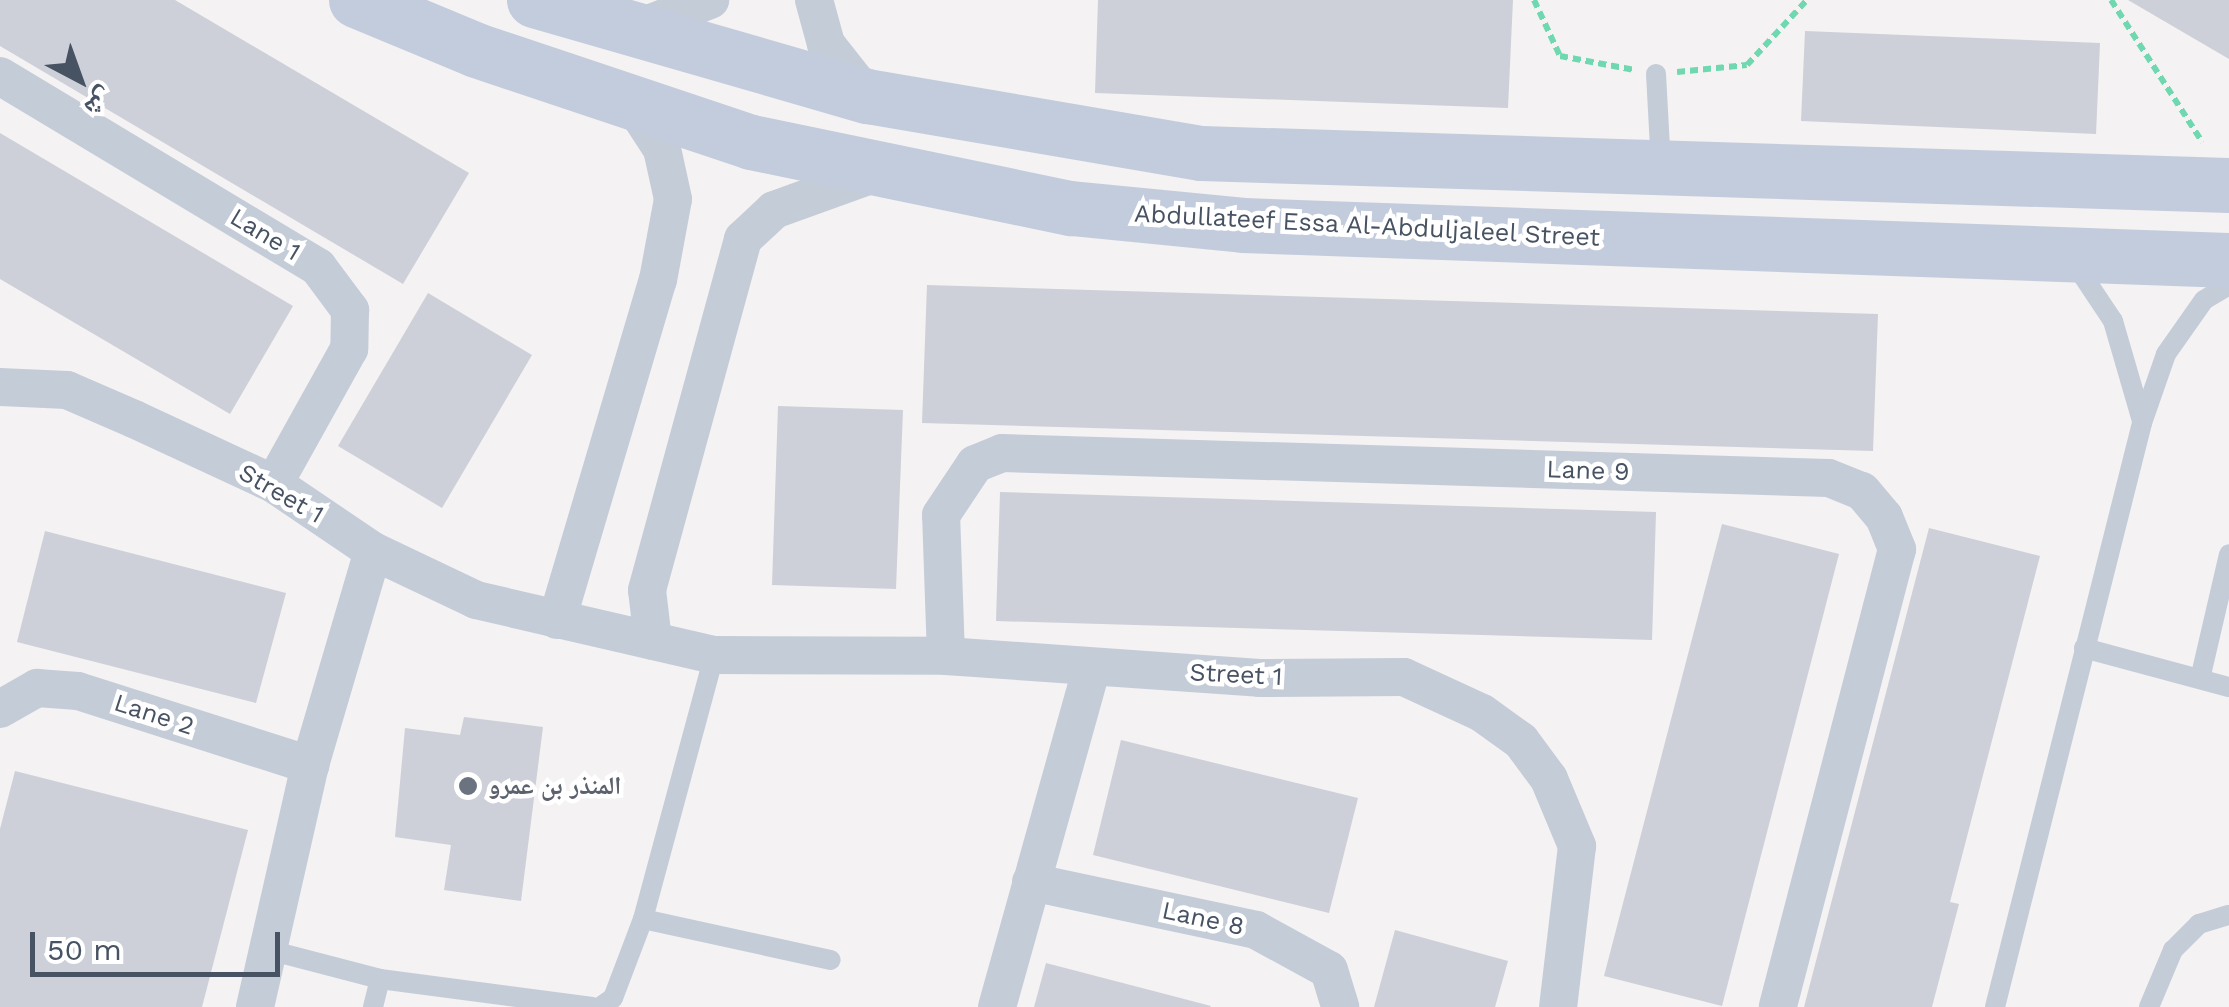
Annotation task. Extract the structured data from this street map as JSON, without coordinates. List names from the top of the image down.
{
  "streets": {
    "main road": ["Abdullateef Essa Al-Abduljaleel Street"],
    "street": [
      "Lane 1",
      "Lane 9",
      "Street 1",
      "Lane 2",
      "Lane 8"
    ]
  },
  "crossings": [
    ["Lane 1", "Street 1"],
    ["Lane 9", "Street 1"]
  ],
  "places": ["المنذر بن عمرو"],
  "scale_bar": "50 m",
  "north": "bottom right"
}
